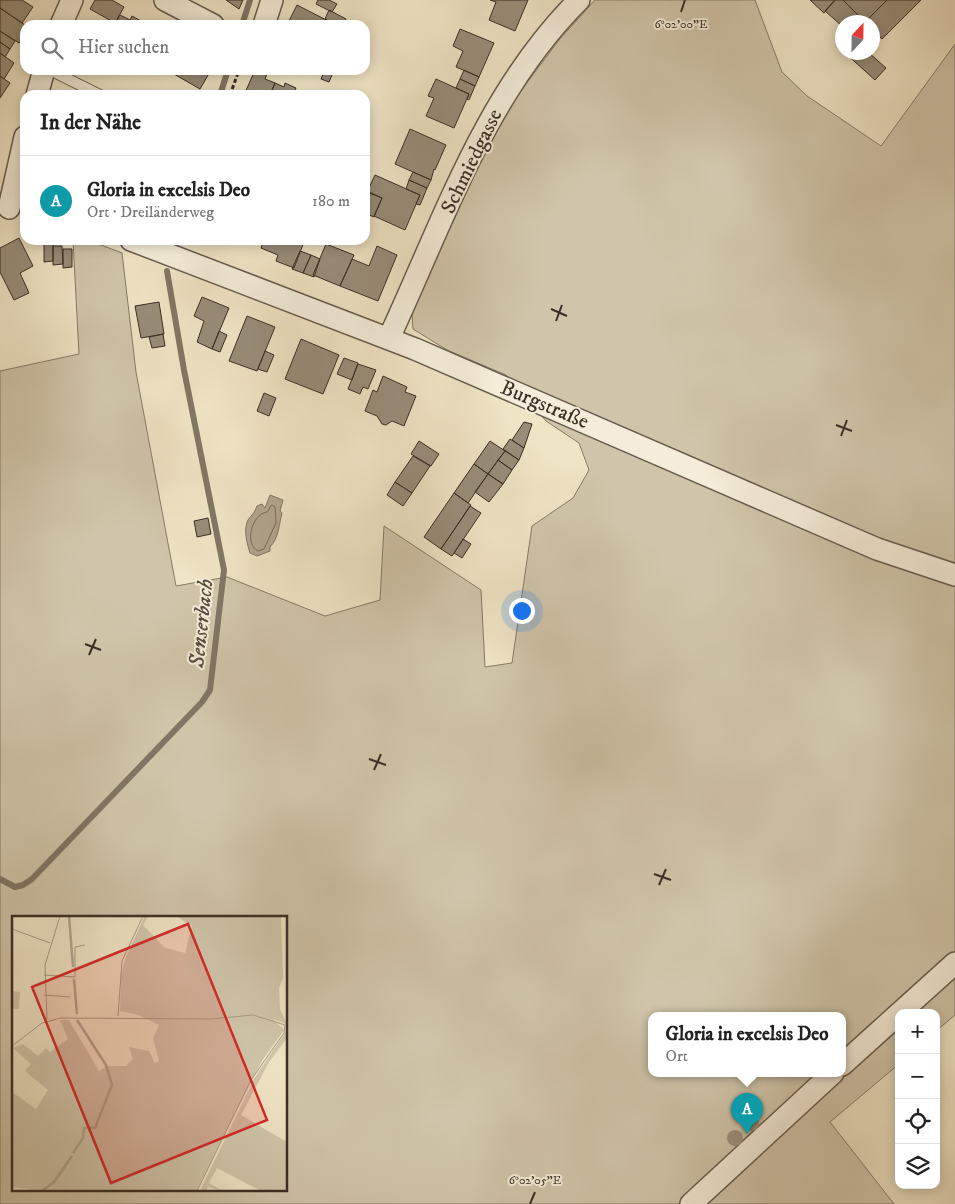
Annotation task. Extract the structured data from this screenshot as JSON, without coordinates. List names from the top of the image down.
{
  "streets": {
    "street": ["Schmiedgasse", "Burgstraße"]
  },
  "crossings": [
    ["Schmiedgasse", "Burgstraße"]
  ],
  "water": ["Senserbach"],
  "north": "top",
  "page": {
    "search": "Hier suchen",
    "heading": "In der Nähe",
    "list": [
      {
        "mark": "A",
        "name": "Gloria in excelsis Deo",
        "note": "Ort · Dreiländerweg",
        "value": "180 m"
      }
    ],
    "map_buttons": ["+", "−"],
    "popup": ["Gloria in excelsis Deo", "Ort"],
    "pins": "A"
  },
  "coordinates": ["6°02'00\"E", "6°02'05\"E"]
}
